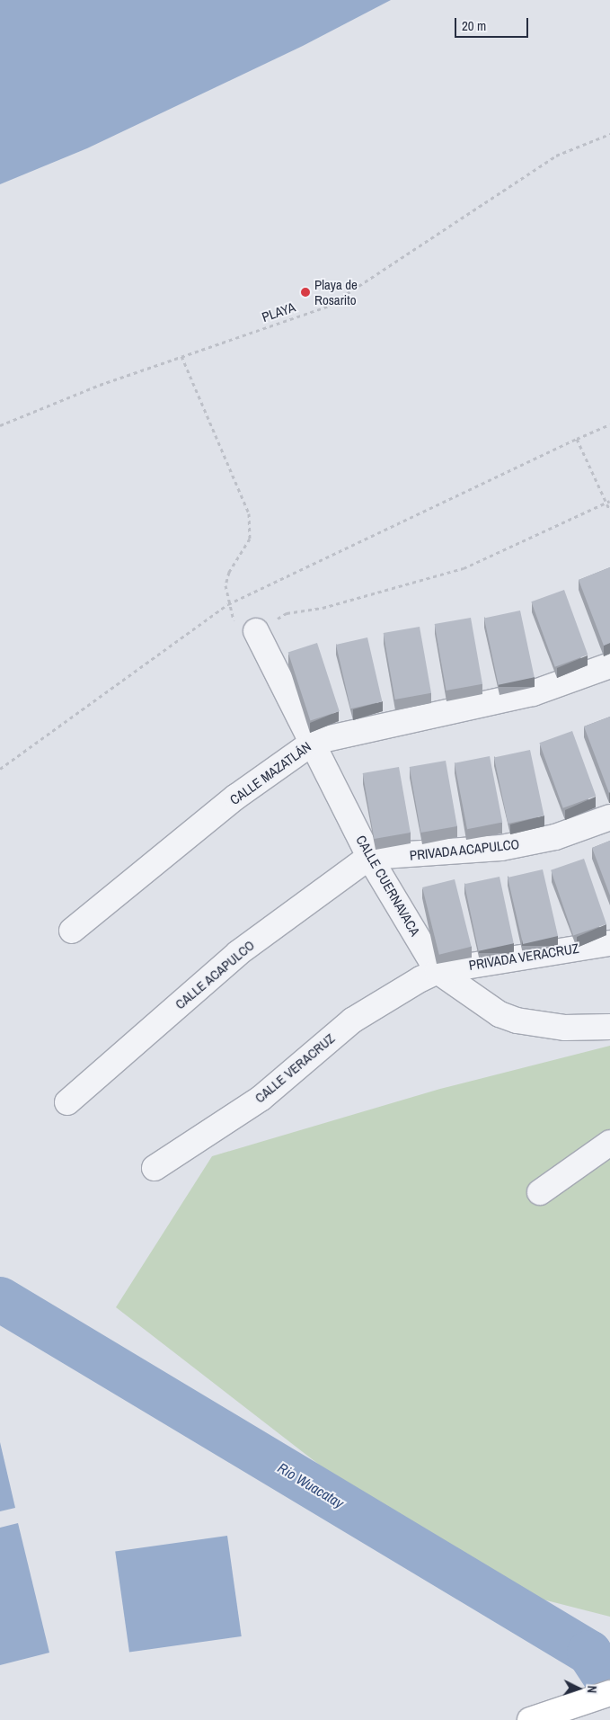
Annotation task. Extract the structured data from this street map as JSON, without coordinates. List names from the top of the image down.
{
  "streets": {
    "street": [
      "CALLE MAZATLÁN",
      "PRIVADA ACAPULCO",
      "CALLE CUERNAVACA",
      "PRIVADA VERACRUZ",
      "CALLE ACAPULCO",
      "CALLE VERACRUZ"
    ],
    "path": ["PLAYA"]
  },
  "crossings": [
    ["CALLE MAZATLÁN", "CALLE CUERNAVACA"],
    ["PRIVADA ACAPULCO", "CALLE CUERNAVACA"],
    ["PRIVADA ACAPULCO", "CALLE ACAPULCO"],
    ["CALLE CUERNAVACA", "PRIVADA VERACRUZ"],
    ["CALLE CUERNAVACA", "CALLE ACAPULCO"],
    ["CALLE CUERNAVACA", "CALLE VERACRUZ"],
    ["PRIVADA VERACRUZ", "CALLE VERACRUZ"]
  ],
  "water": ["Rio Wuacatay"],
  "places": ["Playa de Rosarito"],
  "scale_bar": "20 m",
  "north": "right"
}
